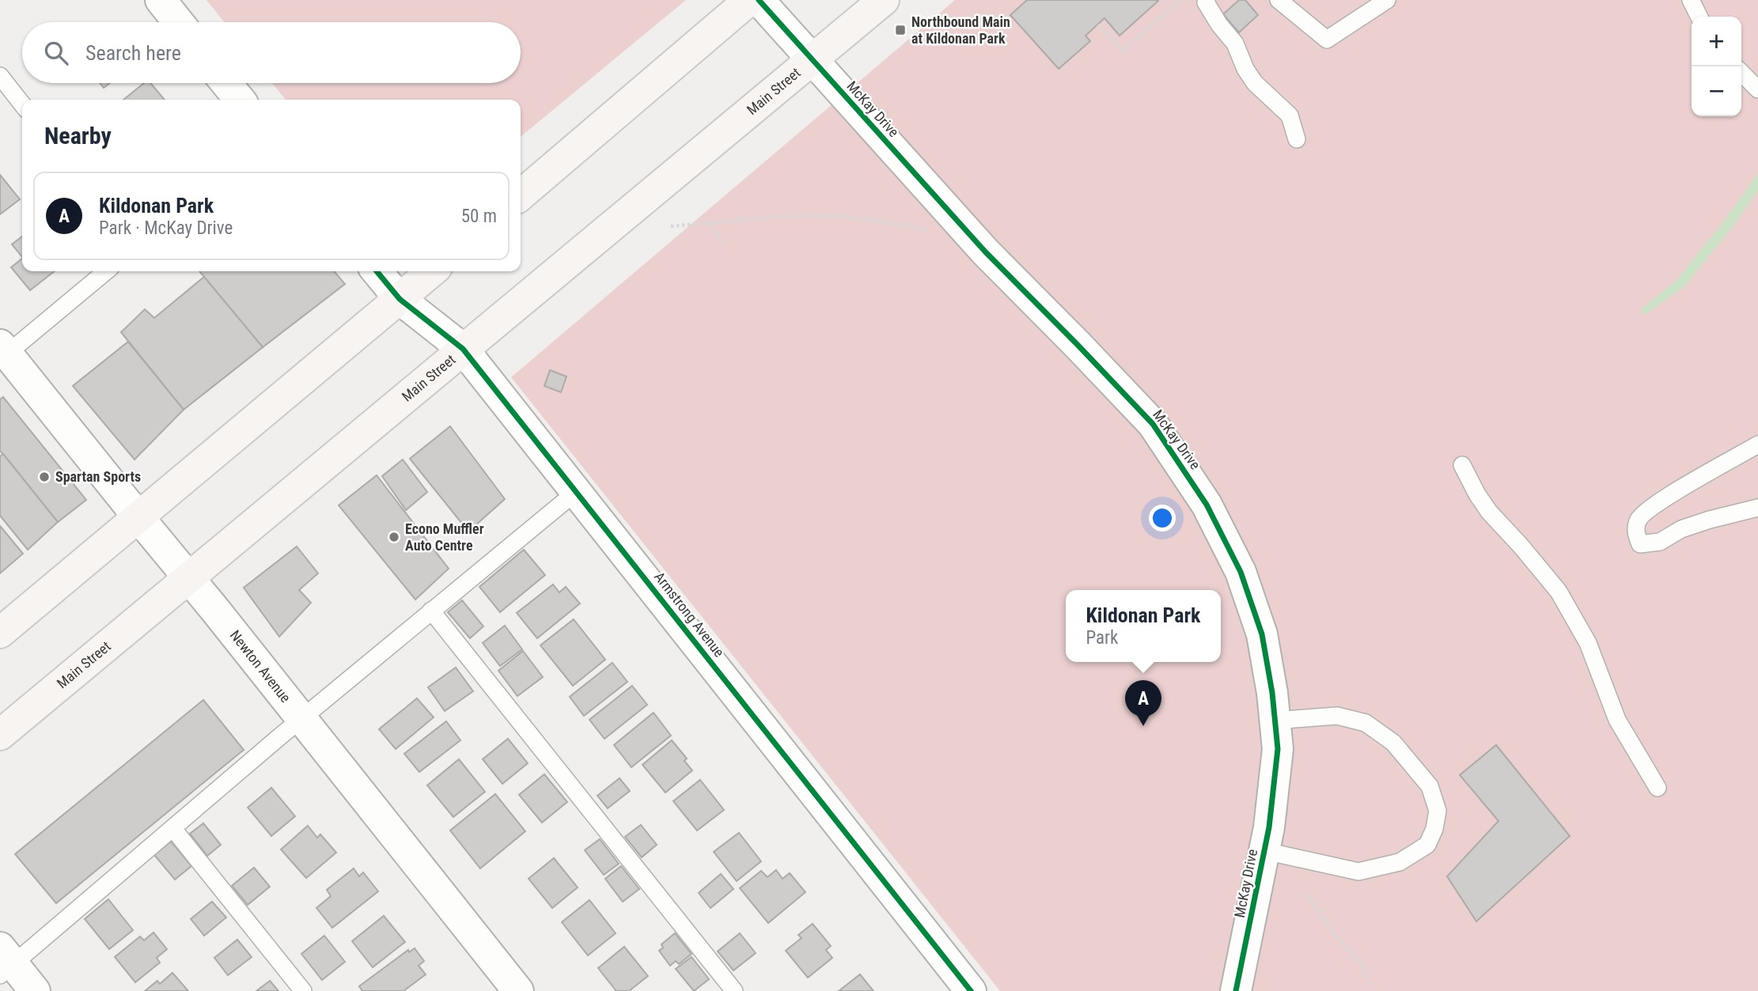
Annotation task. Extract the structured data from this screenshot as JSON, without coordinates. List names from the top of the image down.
{
  "streets": {
    "main road": ["Main Street"],
    "street": ["McKay Drive", "Armstrong Avenue", "Newton Avenue"]
  },
  "crossings": [
    ["Main Street", "McKay Drive"],
    ["Main Street", "Armstrong Avenue"],
    ["Main Street", "Newton Avenue"]
  ],
  "places": {
    "transit": ["Northbound Main at Kildonan Park"],
    "other": ["Spartan Sports", "Econo Muffler Auto Centre"]
  },
  "page": {
    "map_buttons": ["+", "−"],
    "search": "Search here",
    "heading": "Nearby",
    "list": [
      {
        "mark": "A",
        "name": "Kildonan Park",
        "note": "Park · McKay Drive",
        "value": "50 m"
      }
    ],
    "popup": ["Kildonan Park", "Park"],
    "pins": "A"
  }
}
